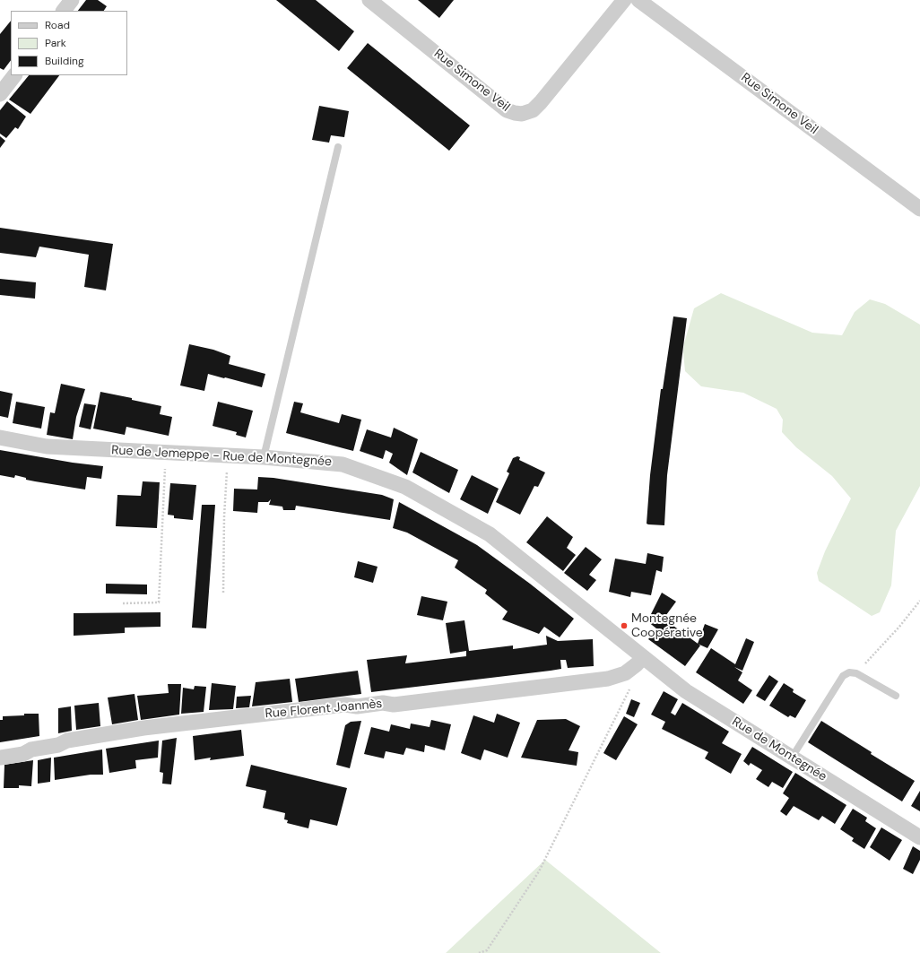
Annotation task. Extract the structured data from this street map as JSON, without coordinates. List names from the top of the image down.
{
  "streets": {
    "street": [
      "Rue Simone Veil",
      "Rue de Jemeppe - Rue de Montegnée",
      "Rue Florent Joannès",
      "Rue de Montegnée"
    ]
  },
  "crossings": [
    ["Rue de Jemeppe - Rue de Montegnée", "Rue Florent Joannès"],
    ["Rue de Jemeppe - Rue de Montegnée", "Rue de Montegnée"],
    ["Rue Florent Joannès", "Rue de Montegnée"]
  ],
  "places": ["Montegnée Coopérative"],
  "legend": ["Road", "Park", "Building"]
}
